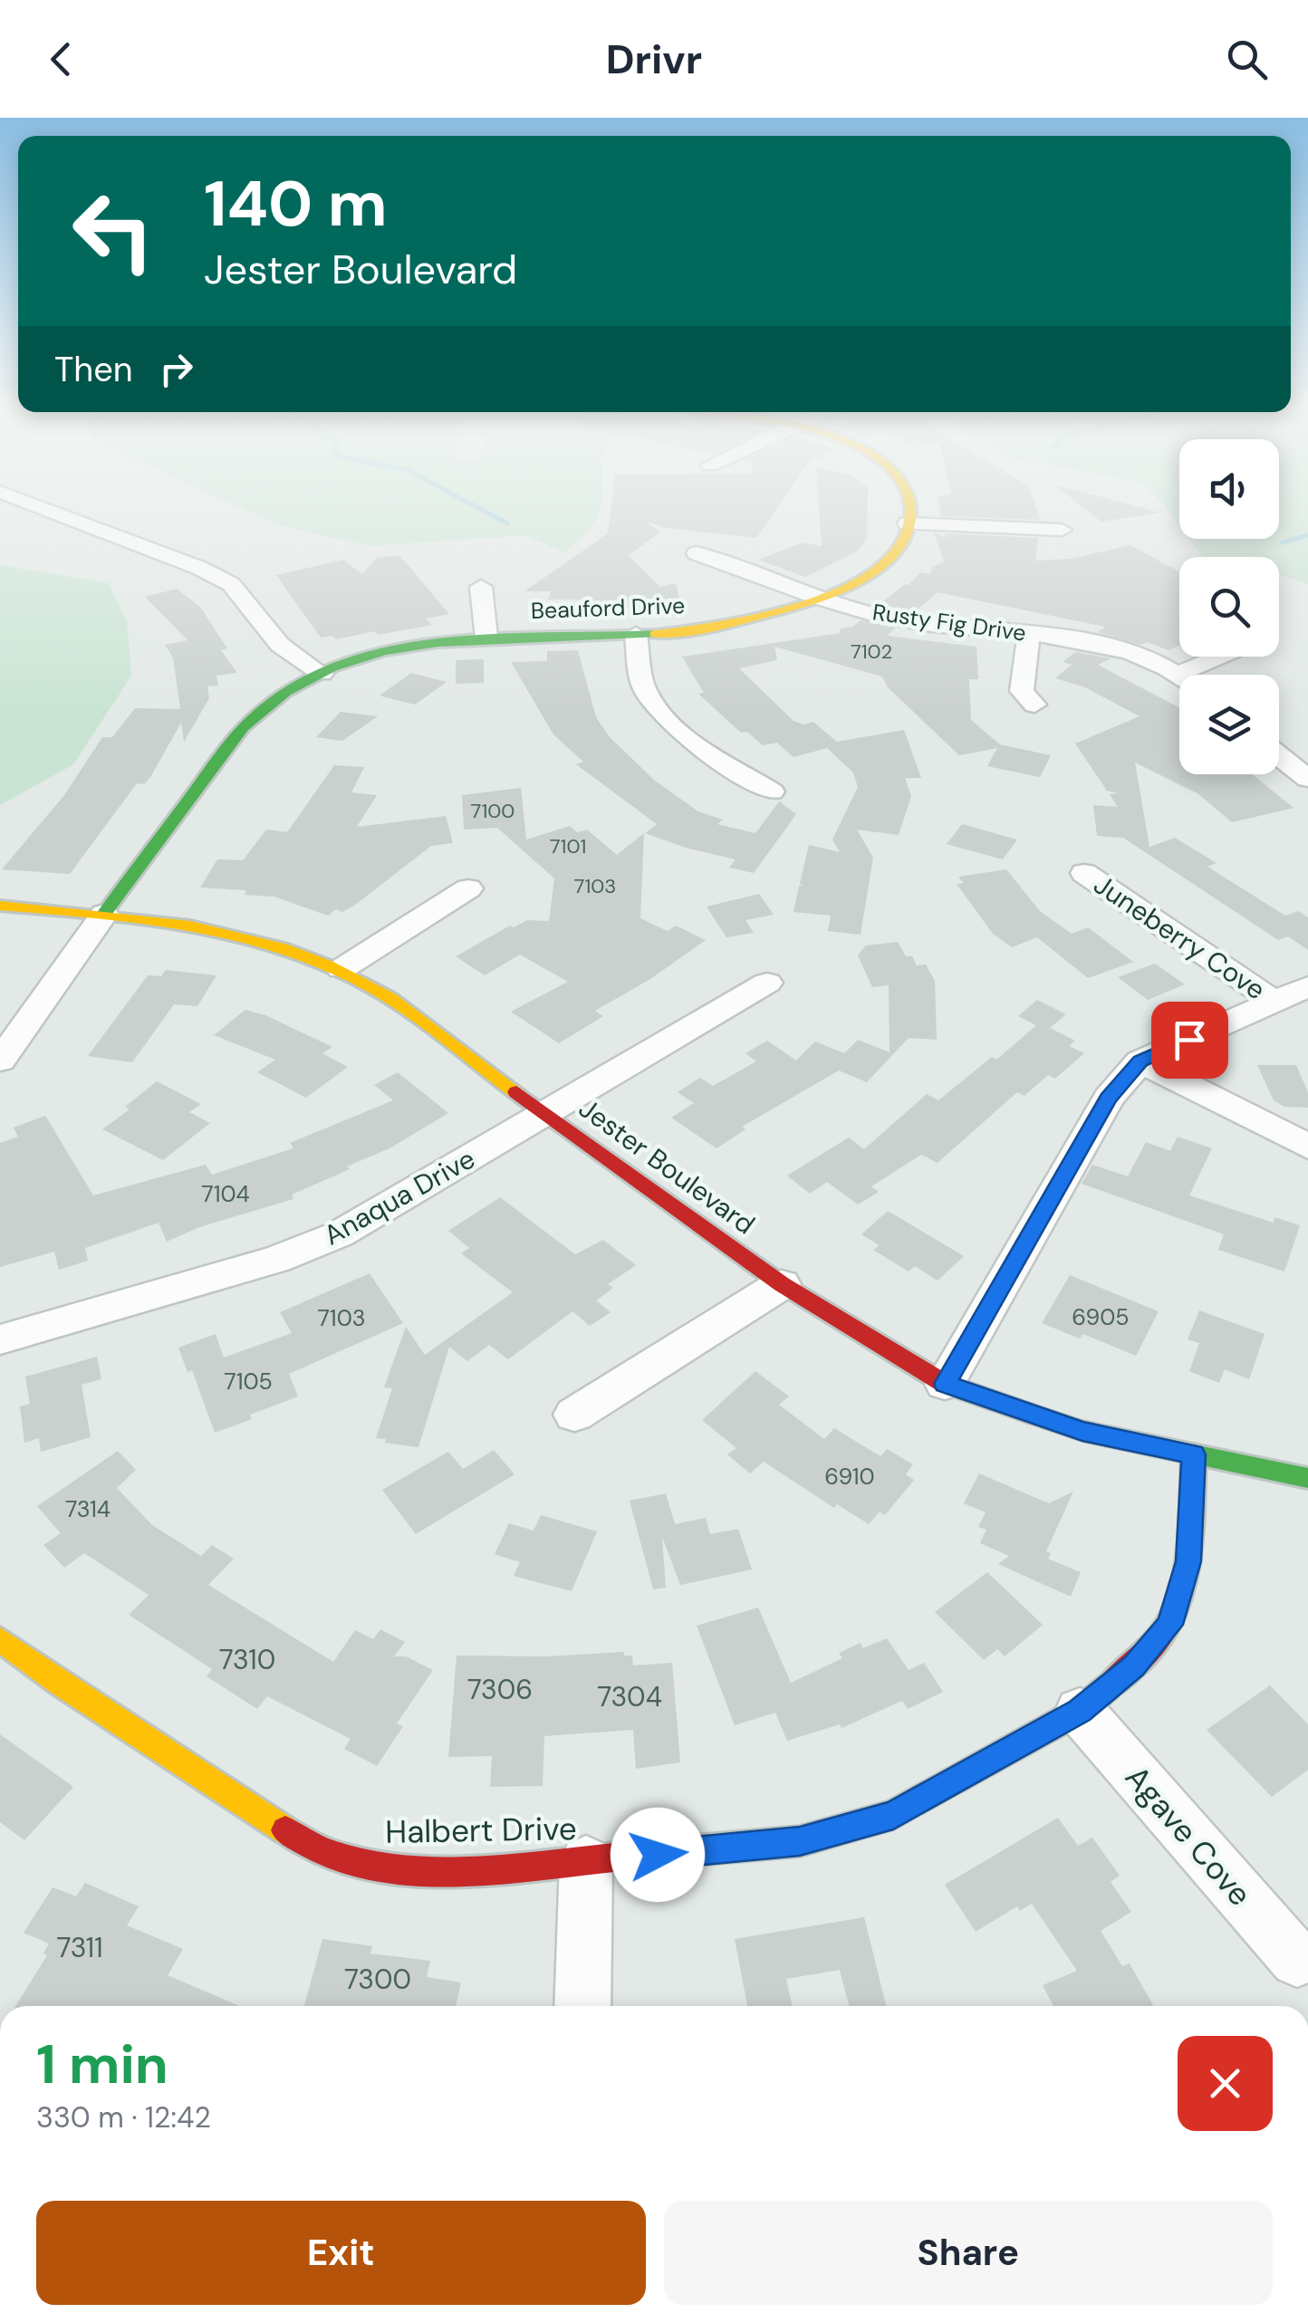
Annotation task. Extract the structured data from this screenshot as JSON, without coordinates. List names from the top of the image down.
{
  "streets": {
    "street": [
      "Beauford Drive",
      "Rusty Fig Drive",
      "Juneberry Cove",
      "Jester Boulevard",
      "Anaqua Drive",
      "Halbert Drive",
      "Agave Cove"
    ]
  },
  "crossings": [
    ["Beauford Drive", "Rusty Fig Drive"],
    ["Beauford Drive", "Jester Boulevard"],
    ["Jester Boulevard", "Anaqua Drive"],
    ["Jester Boulevard", "Halbert Drive"],
    ["Halbert Drive", "Agave Cove"]
  ],
  "house_numbers": [
    "7102",
    "7100",
    "7101",
    "7103",
    "7104",
    "6905",
    "7103",
    "7105",
    "6910",
    "7314",
    "7310",
    "7306",
    "7304",
    "7311",
    "7300"
  ],
  "page": {
    "header": "Drivr",
    "turn": ["140 m", "Jester Boulevard"],
    "then": "Then",
    "heading": ["1 min", "330 m · 12:42"],
    "buttons": ["Exit", "Share"]
  }
}
